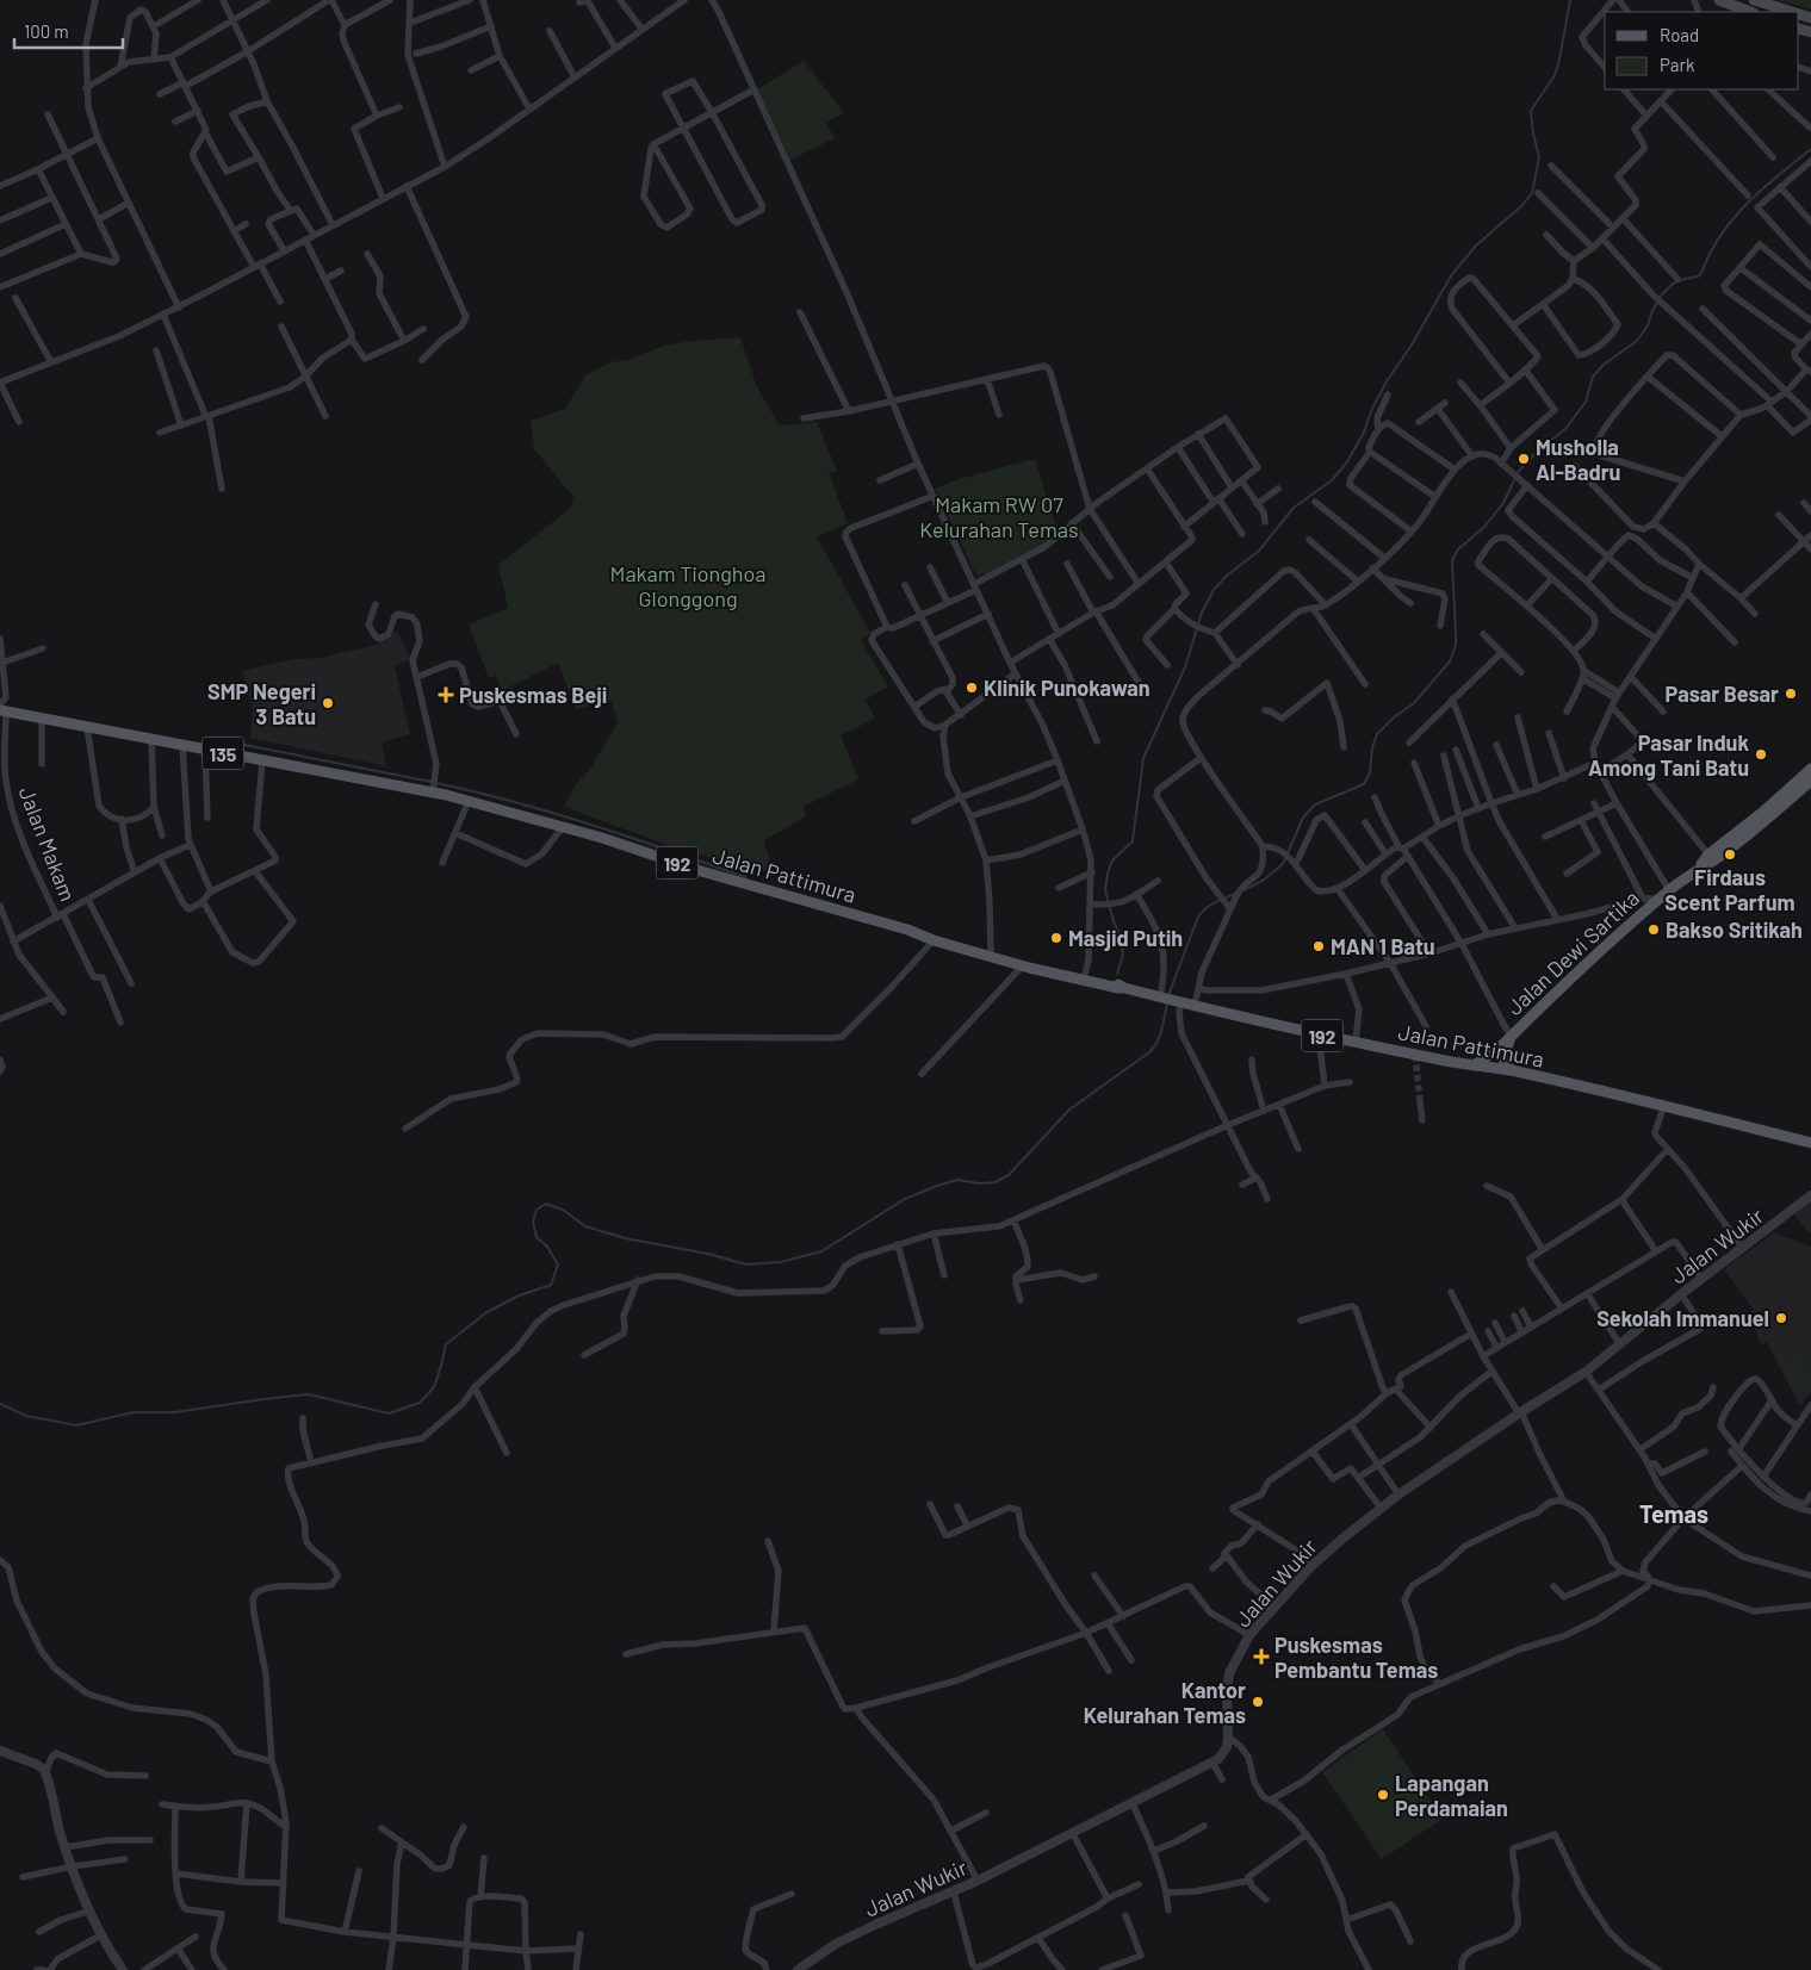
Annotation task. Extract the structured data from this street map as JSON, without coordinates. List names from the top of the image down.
{
  "streets": {
    "main road": [
      "135",
      "192",
      "Jalan Pattimura",
      "Jalan Dewi Sartika"
    ],
    "street": ["Jalan Makam", "Jalan Wukir"]
  },
  "crossings": [
    ["135", "Jalan Makam"],
    ["135", "Jalan Pattimura"],
    ["Jalan Pattimura", "Jalan Dewi Sartika"]
  ],
  "districts": ["Temas"],
  "parks": ["Makam RW 07 Kelurahan Temas", "Makam Tionghoa Glonggong"],
  "places": {
    "other": [
      "Musholla Al-Badru",
      "Klinik Punokawan",
      "Pasar Besar",
      "SMP Negeri 3 Batu",
      "Pasar Induk Among Tani Batu",
      "Firdaus Scent Parfum",
      "Bakso Sritikah",
      "Masjid Putih",
      "MAN 1 Batu",
      "Sekolah Immanuel",
      "Kantor Kelurahan Temas",
      "Lapangan Perdamaian"
    ],
    "health": ["Puskesmas Beji", "Puskesmas Pembantu Temas"]
  },
  "legend": ["Road", "Park"],
  "scale_bar": "100 m"
}
